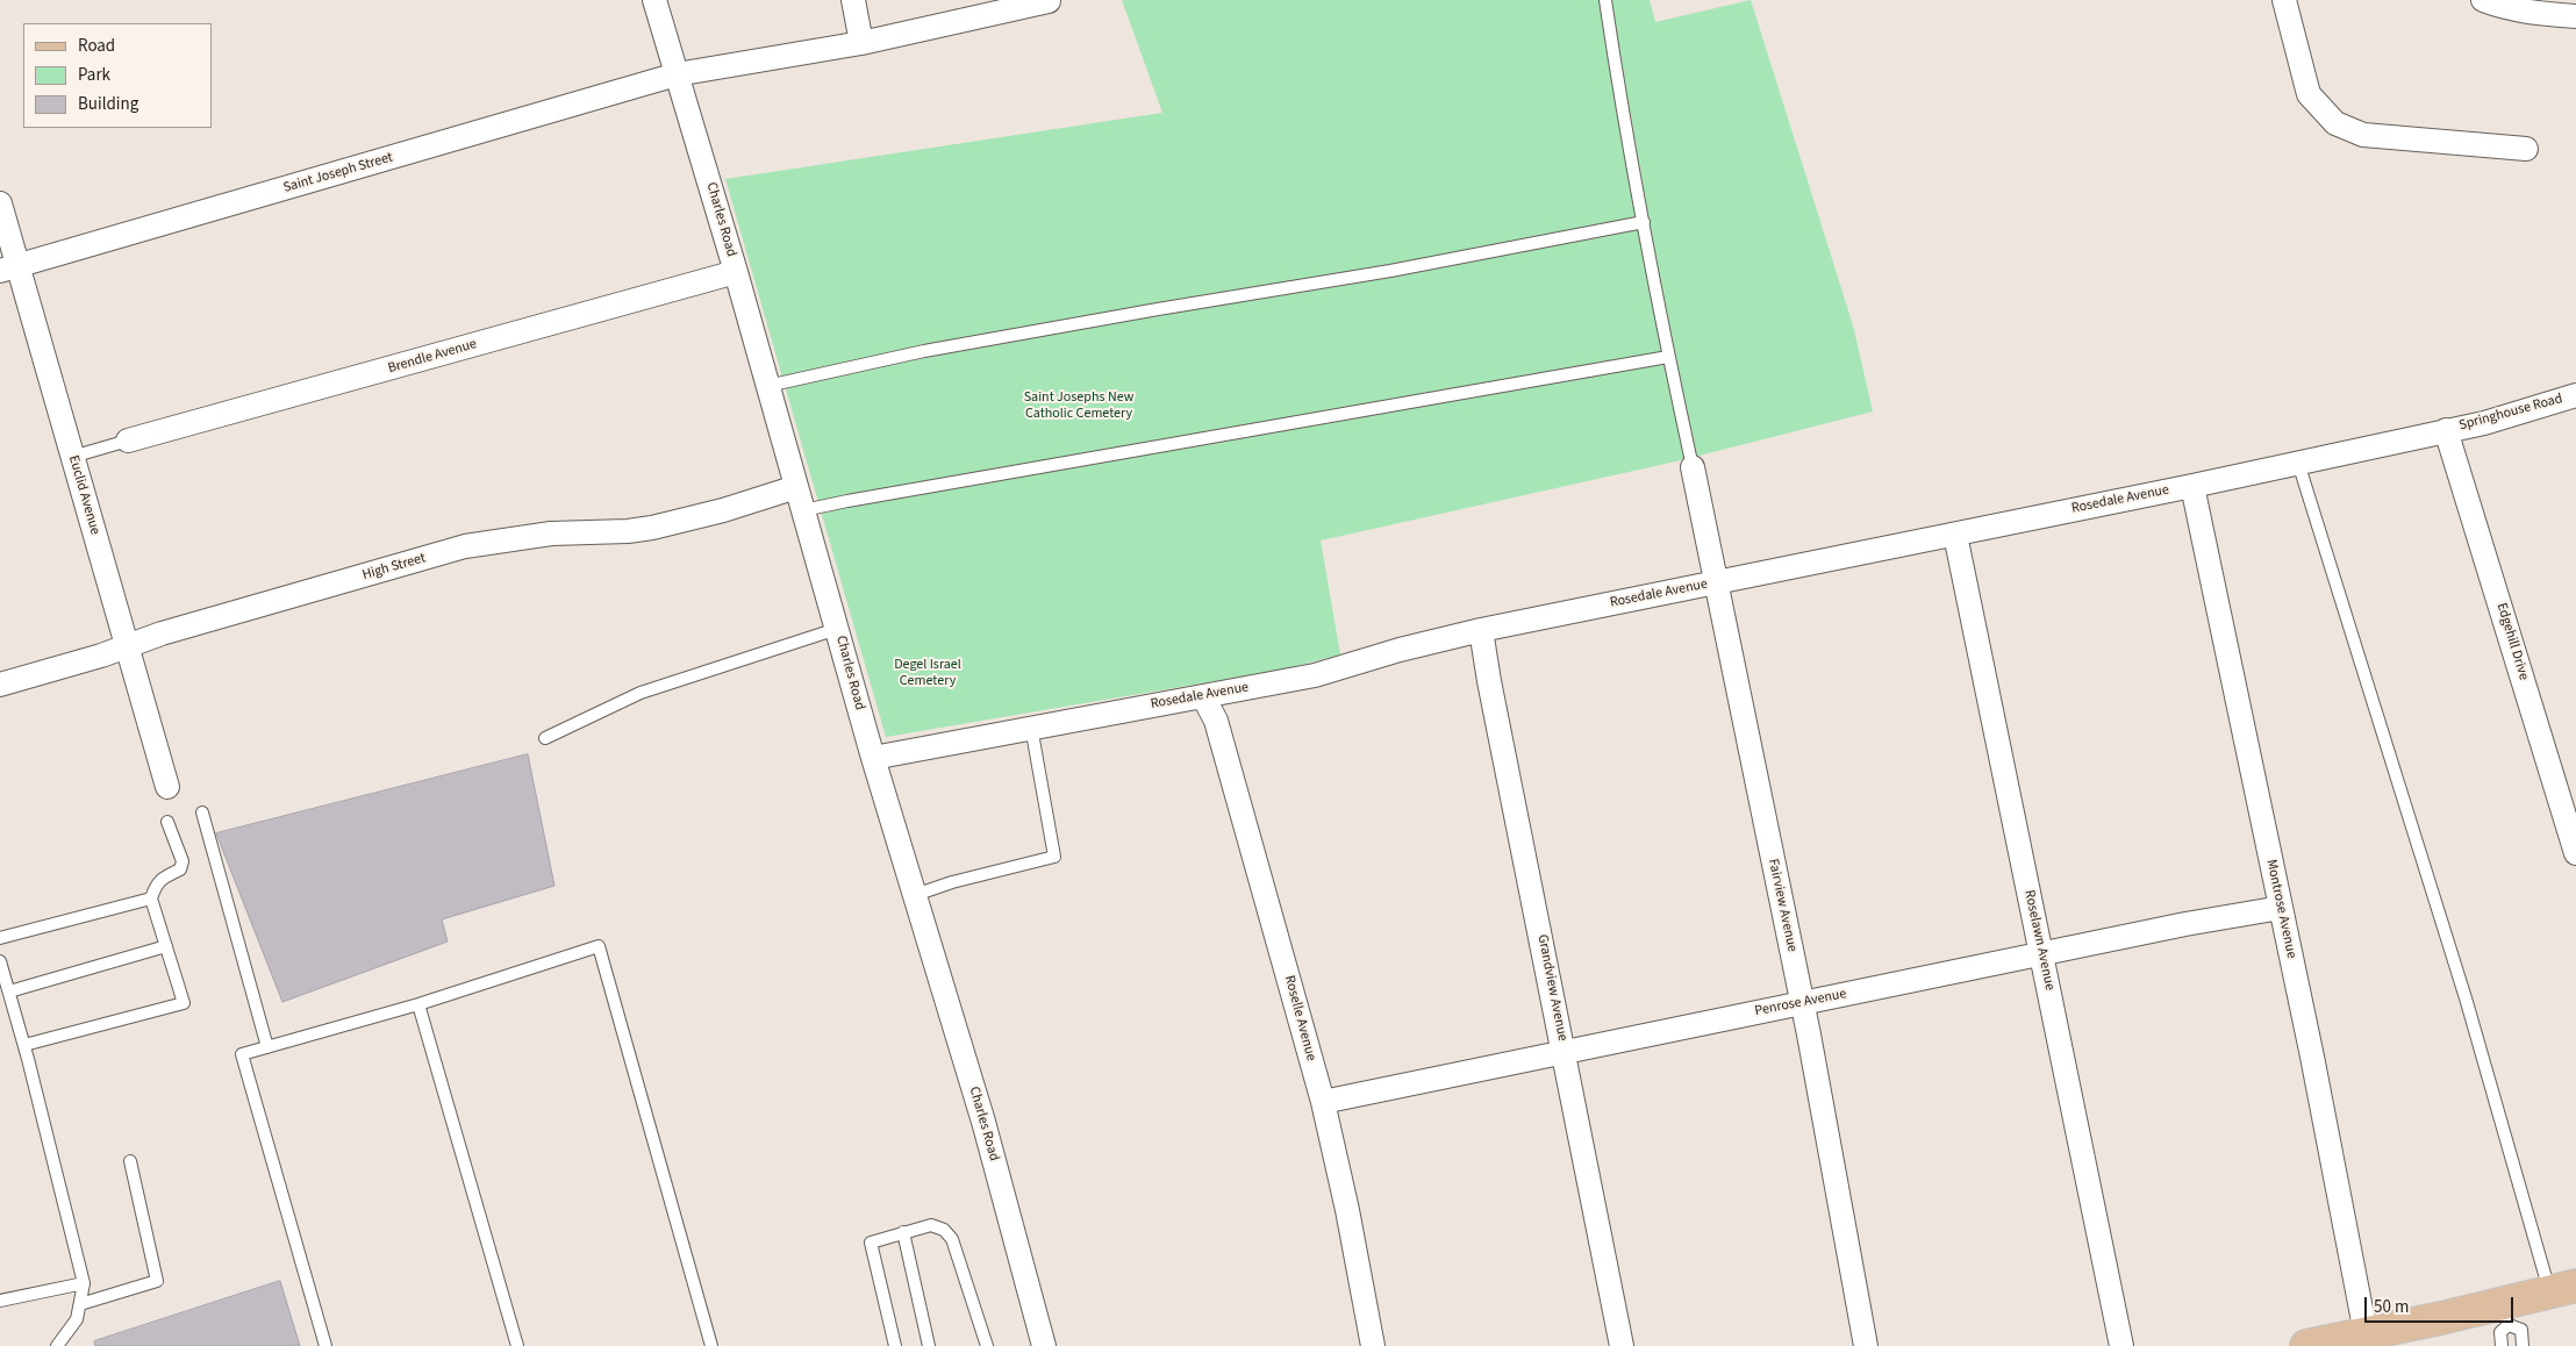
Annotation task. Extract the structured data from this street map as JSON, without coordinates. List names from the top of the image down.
{
  "streets": {
    "street": [
      "Saint Joseph Street",
      "Charles Road",
      "Brendle Avenue",
      "Springhouse Road",
      "Euclid Avenue",
      "Rosedale Avenue",
      "High Street",
      "Edgehill Drive",
      "Fairview Avenue",
      "Montrose Avenue",
      "Roselawn Avenue",
      "Grandview Avenue",
      "Penrose Avenue",
      "Roselle Avenue"
    ]
  },
  "crossings": [
    ["Saint Joseph Street", "Charles Road"],
    ["Saint Joseph Street", "Euclid Avenue"],
    ["Charles Road", "Brendle Avenue"],
    ["Charles Road", "Rosedale Avenue"],
    ["Charles Road", "High Street"],
    ["Springhouse Road", "Rosedale Avenue"],
    ["Springhouse Road", "Edgehill Drive"],
    ["Euclid Avenue", "High Street"],
    ["Rosedale Avenue", "Edgehill Drive"],
    ["Rosedale Avenue", "Fairview Avenue"],
    ["Rosedale Avenue", "Montrose Avenue"],
    ["Rosedale Avenue", "Roselawn Avenue"],
    ["Rosedale Avenue", "Grandview Avenue"],
    ["Rosedale Avenue", "Roselle Avenue"],
    ["Fairview Avenue", "Penrose Avenue"],
    ["Montrose Avenue", "Penrose Avenue"],
    ["Roselawn Avenue", "Penrose Avenue"],
    ["Grandview Avenue", "Penrose Avenue"],
    ["Penrose Avenue", "Roselle Avenue"]
  ],
  "parks": ["Saint Josephs New Catholic Cemetery", "Degel Israel Cemetery"],
  "legend": ["Road", "Park", "Building"],
  "scale_bar": "50 m"
}
